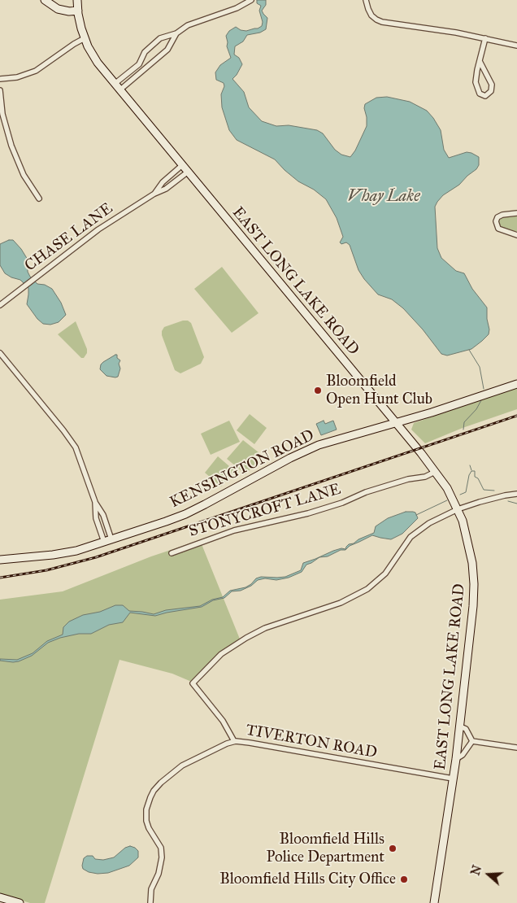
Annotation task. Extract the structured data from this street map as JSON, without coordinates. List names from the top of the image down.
{
  "streets": {
    "main road": ["EAST LONG LAKE ROAD", "KENSINGTON ROAD"],
    "street": ["CHASE LANE", "STONYCROFT LANE", "TIVERTON ROAD"]
  },
  "crossings": [
    ["CHASE LANE", "EAST LONG LAKE ROAD"],
    ["EAST LONG LAKE ROAD", "KENSINGTON ROAD"],
    ["EAST LONG LAKE ROAD", "STONYCROFT LANE"],
    ["EAST LONG LAKE ROAD", "TIVERTON ROAD"]
  ],
  "water": ["Vhay Lake"],
  "places": ["Bloomfield Open Hunt Club", "Bloomfield Hills Police Department", "Bloomfield Hills City Office"],
  "north": "left"
}
